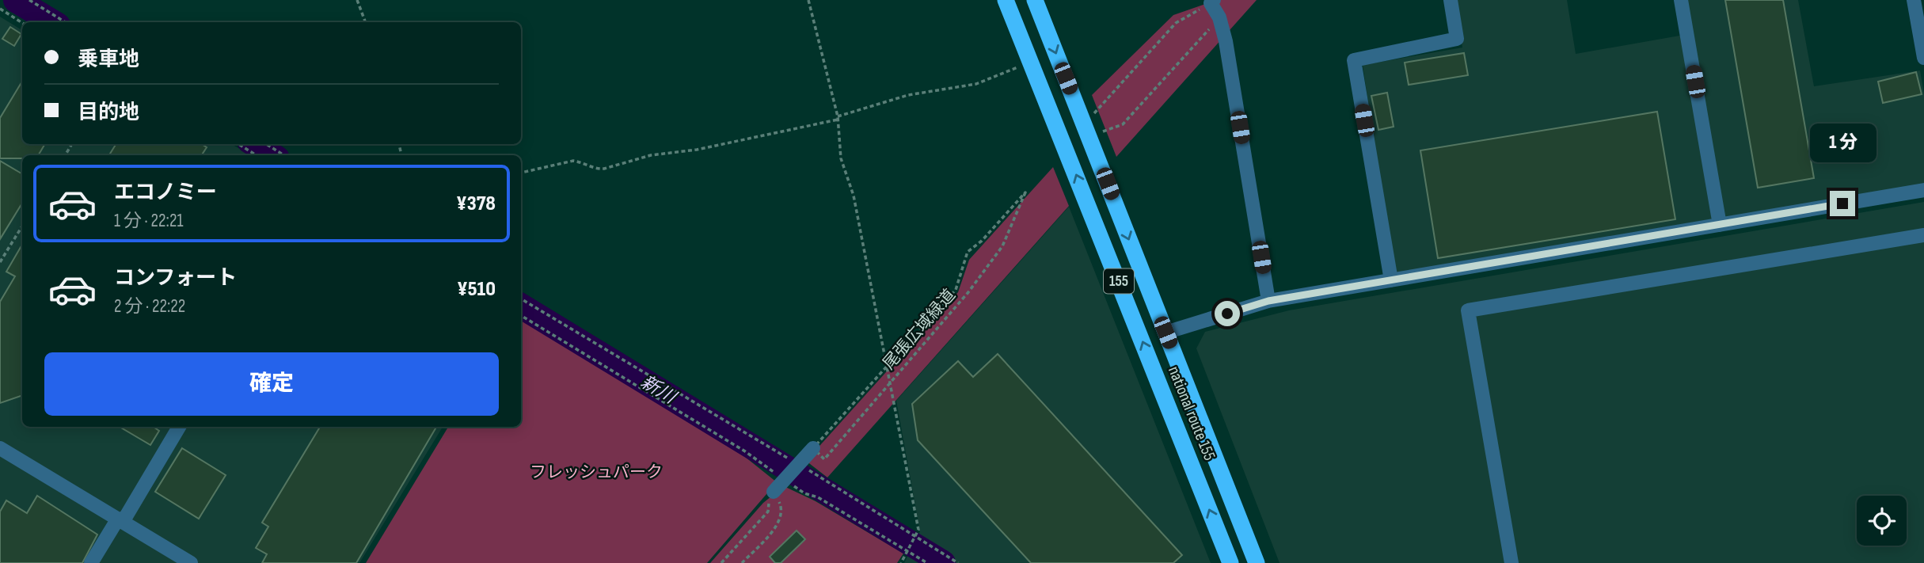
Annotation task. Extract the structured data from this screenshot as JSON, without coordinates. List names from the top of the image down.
{
  "streets": {
    "highway": ["155", "national route 155"],
    "path": ["尾張広域緑道"]
  },
  "water": ["新川"],
  "parks": ["フレッシュパーク"],
  "page": {
    "banner": ["乗車地", "目的地"],
    "bubble": "1 分",
    "list": [
      {
        "name": "エコノミー",
        "note": "1 分 · 22:21",
        "value": "¥378"
      },
      {
        "name": "コンフォート",
        "note": "2 分 · 22:22",
        "value": "¥510"
      }
    ],
    "buttons": "確定"
  }
}
